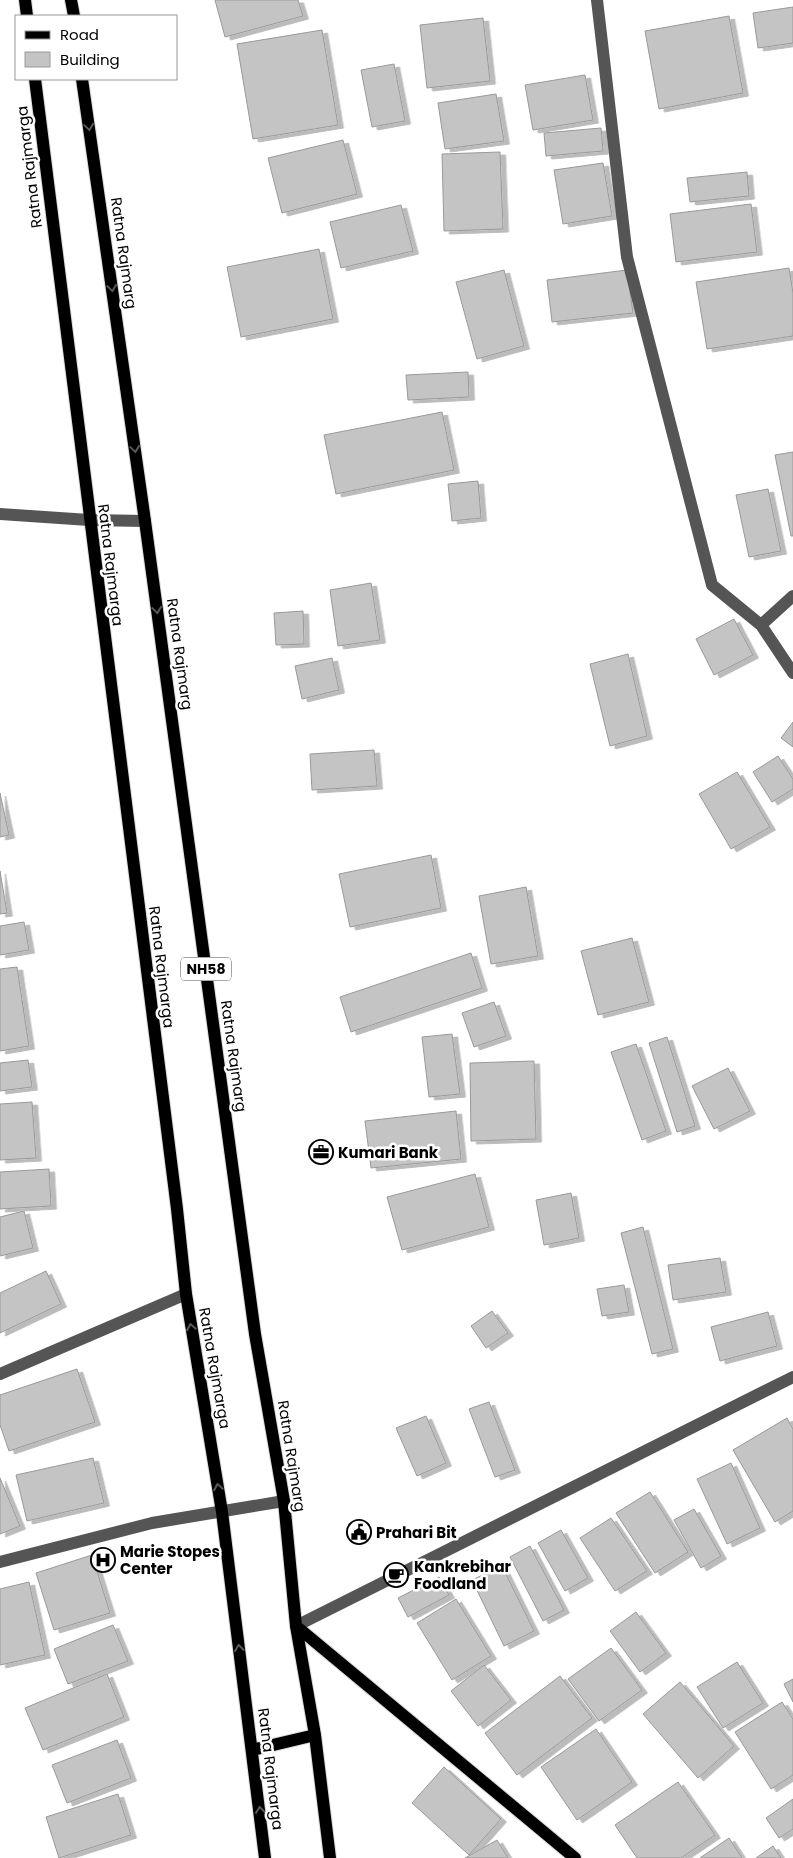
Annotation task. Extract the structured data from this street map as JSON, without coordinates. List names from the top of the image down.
{
  "streets": {
    "main road": ["Ratna Rajmarga", "Ratna Rajmarg", "NH58"]
  },
  "one_way": ["Ratna Rajmarg"],
  "places": {
    "office": ["Kumari Bank"],
    "public building": ["Prahari Bit"],
    "hospital": ["Marie Stopes Center"],
    "cafe": ["Kankrebihar Foodland"]
  },
  "legend": ["Road", "Building"]
}
